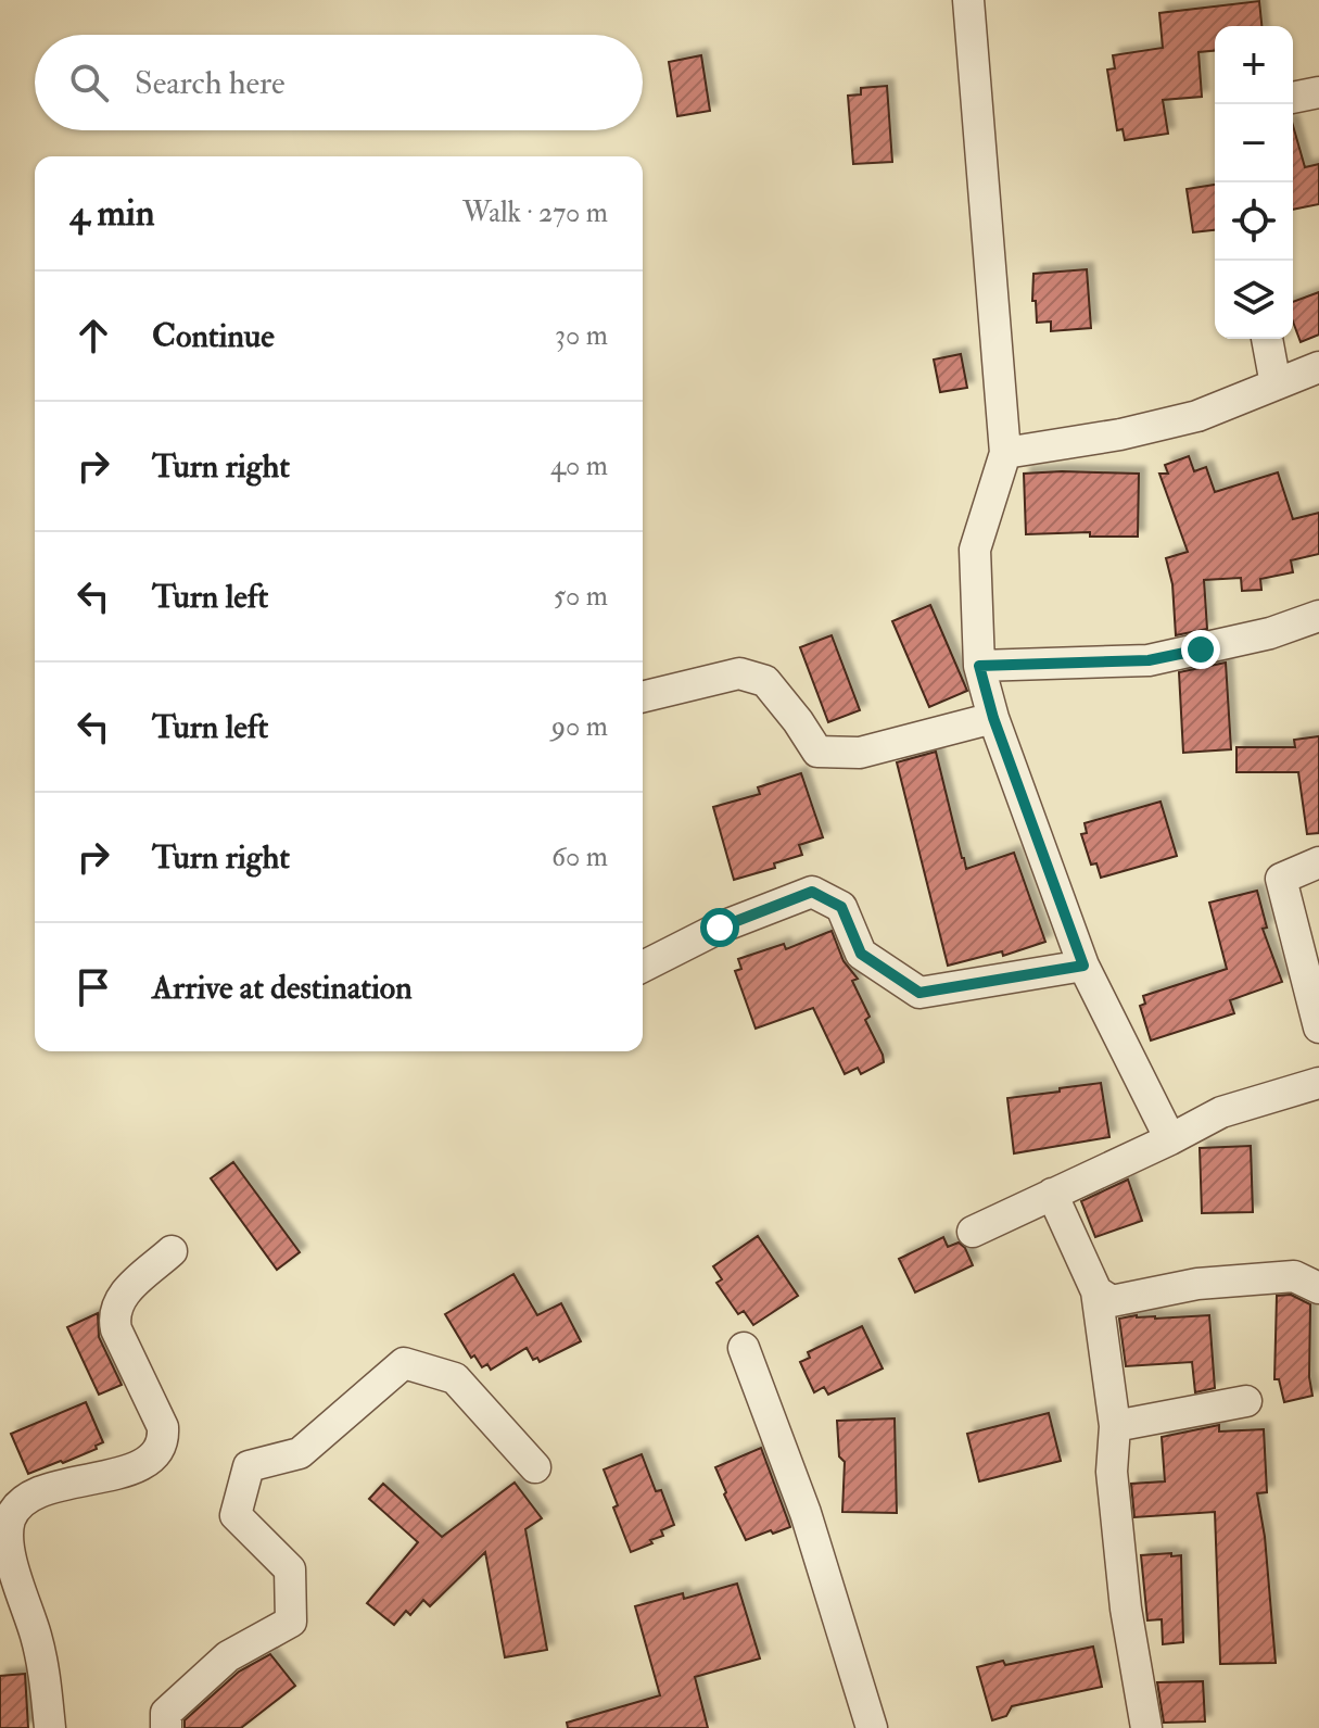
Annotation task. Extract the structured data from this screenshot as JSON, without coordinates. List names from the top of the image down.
{
  "page": {
    "map_buttons": ["+", "−"],
    "search": "Search here",
    "heading": ["4 min", "Walk · 270 m"],
    "list": [
      ["Continue", "30 m"],
      ["Turn right", "40 m"],
      ["Turn left", "50 m"],
      ["Turn left", "90 m"],
      ["Turn right", "60 m"],
      "Arrive at destination"
    ]
  }
}
